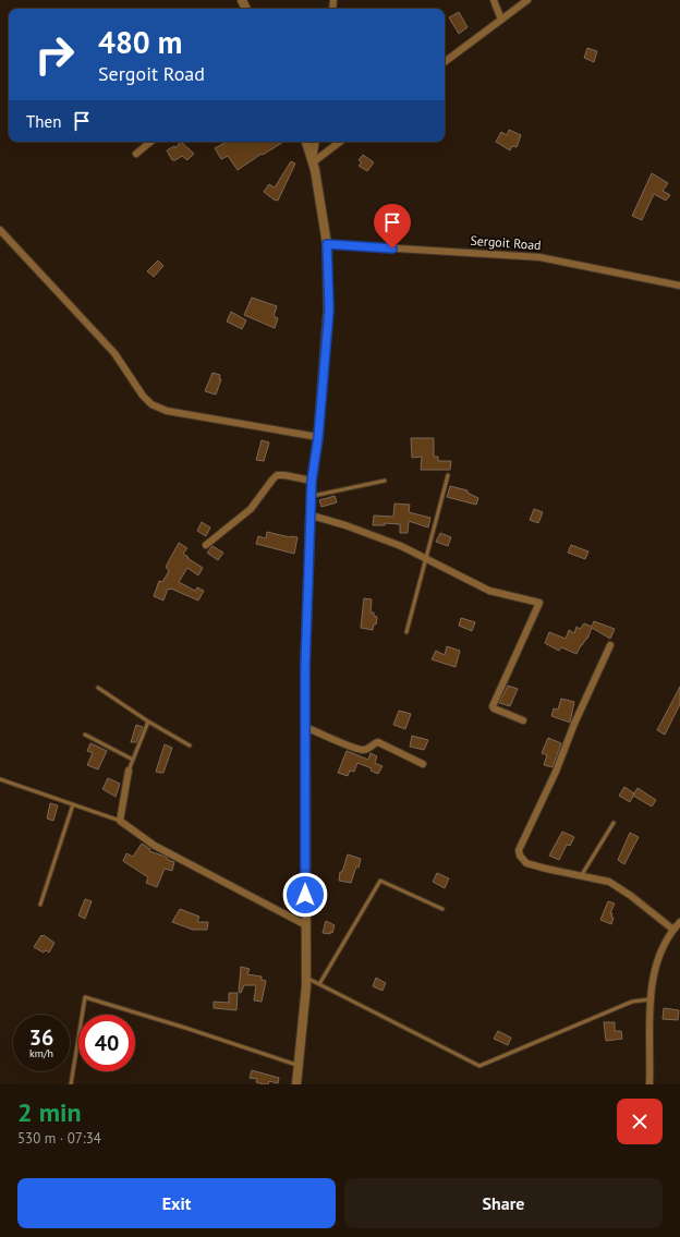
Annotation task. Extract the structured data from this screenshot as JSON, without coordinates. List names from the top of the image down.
{
  "streets": {
    "street": ["Sergoit Road"]
  },
  "page": {
    "turn": ["480 m", "Sergoit Road"],
    "then": "Then",
    "speed": "36 km/h",
    "limit": "40",
    "heading": ["2 min", "530 m · 07:34"],
    "buttons": ["Exit", "Share"]
  }
}
